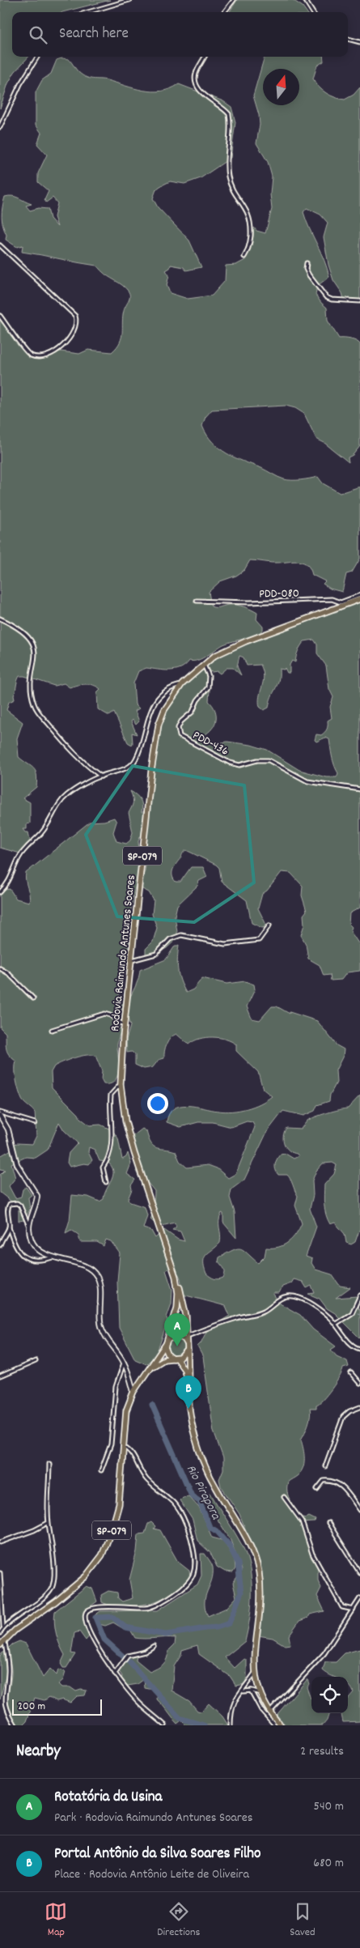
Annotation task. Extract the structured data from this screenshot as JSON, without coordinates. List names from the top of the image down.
{
  "streets": {
    "main road": ["SP-079", "Rodovia Raimundo Antunes Soares"],
    "street": ["PDD-080", "PDD-436"]
  },
  "crossings": [
    ["PDD-436", "Rodovia Raimundo Antunes Soares"]
  ],
  "water": ["Rio Pirapora"],
  "scale_bar": "200 m",
  "north": "top",
  "page": {
    "search": "Search here",
    "pins": ["A", "B"],
    "scale": "200 m",
    "heading": ["Nearby", "2 results"],
    "list": [
      {
        "mark": "A",
        "name": "Rotatória da Usina",
        "note": "Park · Rodovia Raimundo Antunes Soares",
        "value": "540 m"
      },
      {
        "mark": "B",
        "name": "Portal Antônio da Silva Soares Filho",
        "note": "Place · Rodovia Antônio Leite de Oliveira",
        "value": "680 m"
      }
    ],
    "nav": ["Map", "Directions", "Saved"]
  }
}
